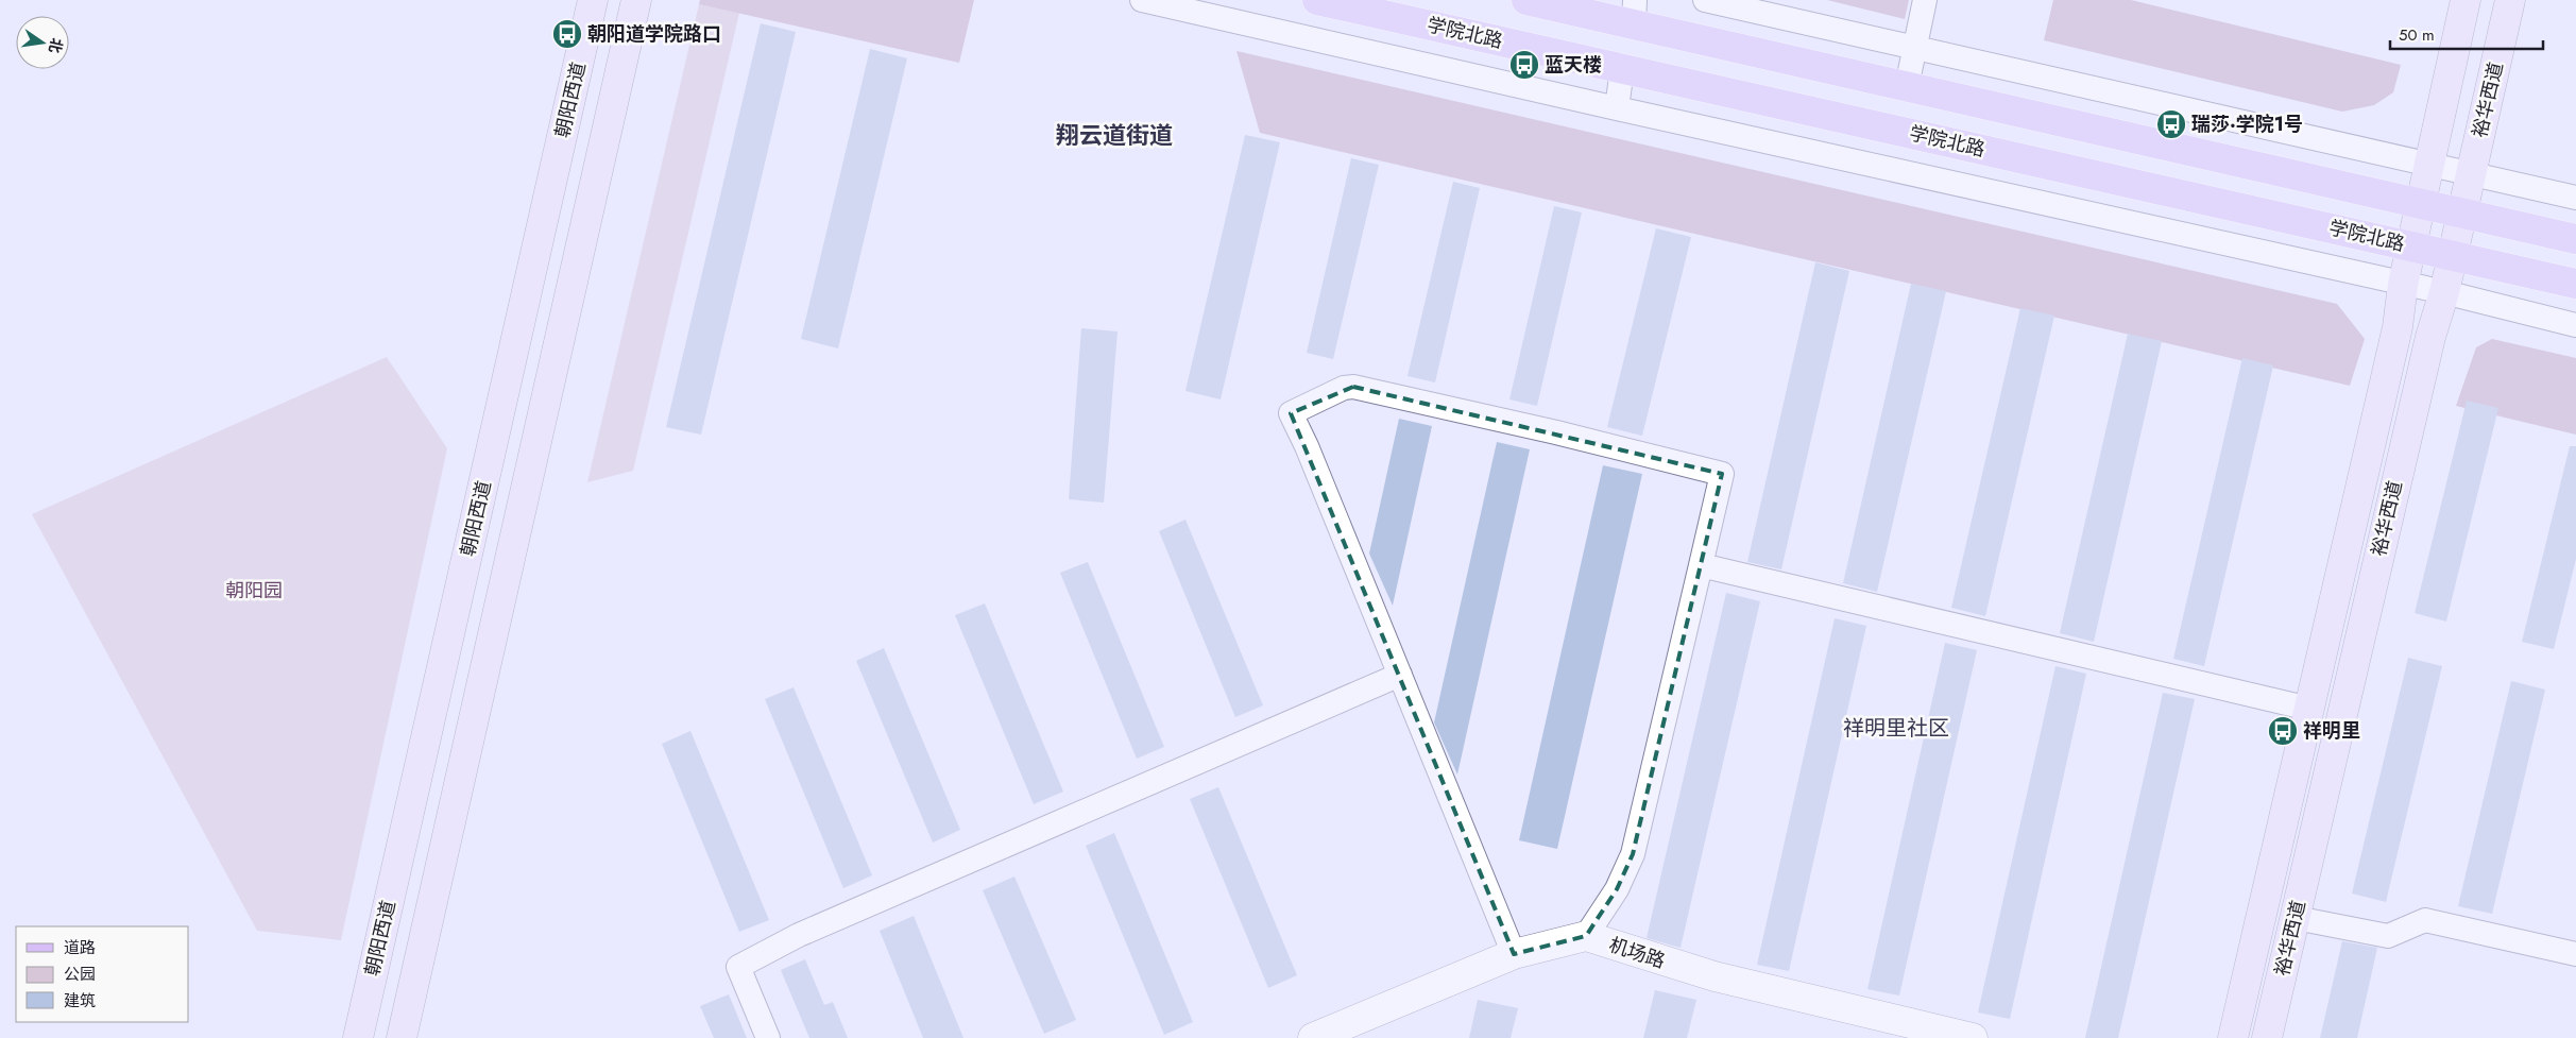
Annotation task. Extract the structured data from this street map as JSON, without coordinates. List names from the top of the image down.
{
  "streets": {
    "main road": ["学院北路", "朝阳西道", "裕华西道"],
    "street": ["机场路"]
  },
  "crossings": [
    ["学院北路", "裕华西道"]
  ],
  "districts": ["翔云道街道", "祥明里社区"],
  "parks": ["朝阳园"],
  "places": {
    "bus stop": [
      "朝阳道学院路口",
      "蓝天楼",
      "瑞莎·学院1号",
      "祥明里"
    ]
  },
  "legend": ["道路", "公园", "建筑"],
  "scale_bar": "50 m",
  "north": "right"
}
